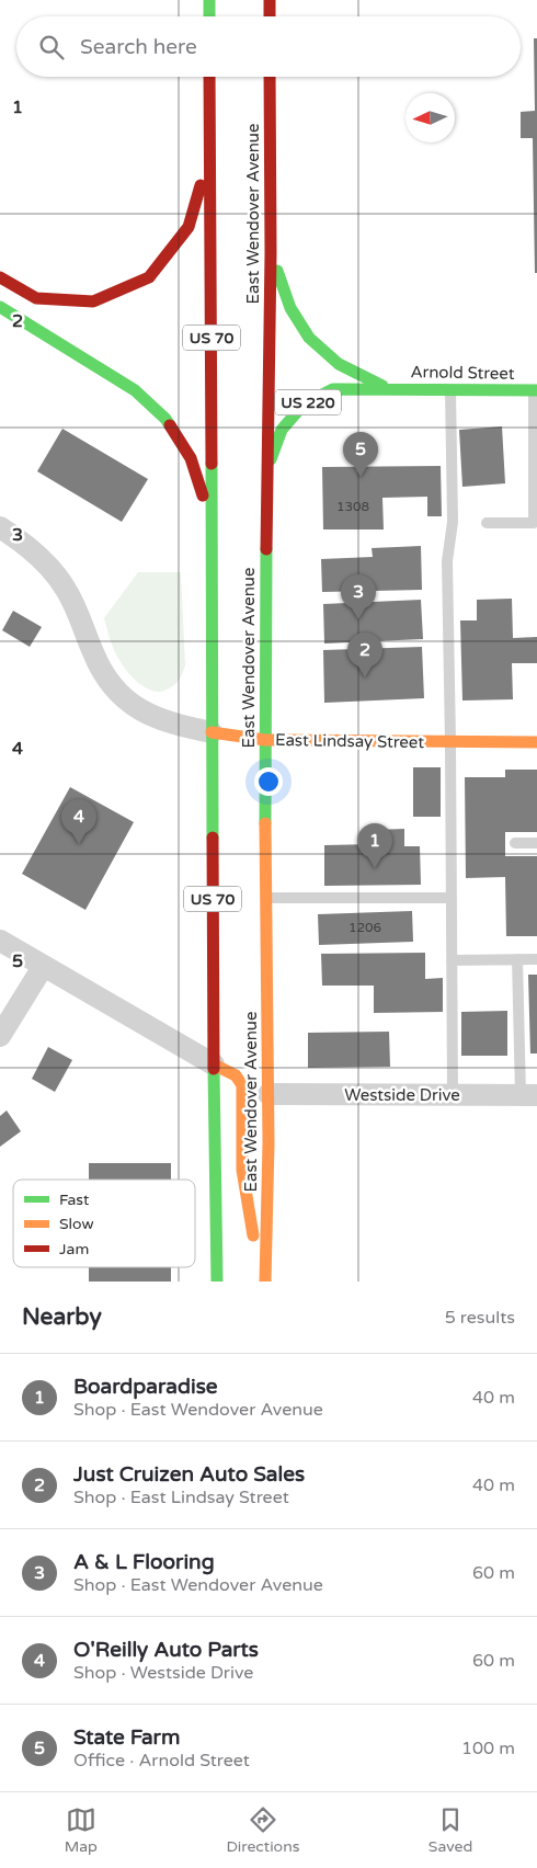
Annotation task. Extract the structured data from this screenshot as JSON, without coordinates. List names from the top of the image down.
{
  "streets": {
    "main road": [
      "East Wendover Avenue",
      "US 70",
      "Arnold Street",
      "US 220",
      "East Lindsay Street"
    ],
    "street": ["Westside Drive"]
  },
  "crossings": [
    ["East Wendover Avenue", "US 220"],
    ["East Wendover Avenue", "East Lindsay Street"],
    ["East Wendover Avenue", "Westside Drive"],
    ["US 70", "East Lindsay Street"],
    ["Arnold Street", "US 220"]
  ],
  "house_numbers": ["1308", "1206"],
  "legend": ["Fast", "Slow", "Jam"],
  "north": "left",
  "page": {
    "search": "Search here",
    "pins": [
      "5",
      "3",
      "2",
      "4",
      "1"
    ],
    "heading": ["Nearby", "5 results"],
    "list": [
      {
        "mark": "1",
        "name": "Boardparadise",
        "note": "Shop · East Wendover Avenue",
        "value": "40 m"
      },
      {
        "mark": "2",
        "name": "Just Cruizen Auto Sales",
        "note": "Shop · East Lindsay Street",
        "value": "40 m"
      },
      {
        "mark": "3",
        "name": "A & L Flooring",
        "note": "Shop · East Wendover Avenue",
        "value": "60 m"
      },
      {
        "mark": "4",
        "name": "O'Reilly Auto Parts",
        "note": "Shop · Westside Drive",
        "value": "60 m"
      },
      {
        "mark": "5",
        "name": "State Farm",
        "note": "Office · Arnold Street",
        "value": "100 m"
      }
    ],
    "nav": ["Map", "Directions", "Saved"]
  },
  "grid": {
    "rows": [
      "1",
      "2",
      "3",
      "4",
      "5"
    ]
  }
}
